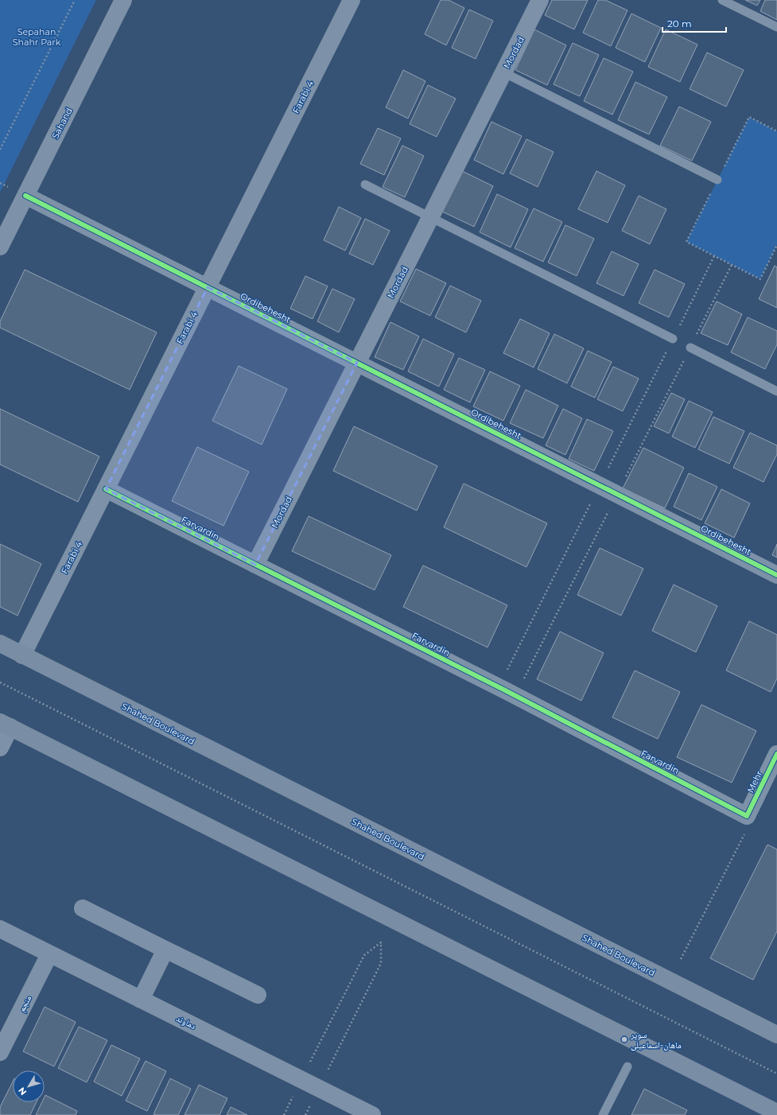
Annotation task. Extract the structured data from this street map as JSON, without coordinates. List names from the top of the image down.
{
  "streets": {
    "main road": ["Shahed Boulevard"],
    "street": [
      "Mordad",
      "Farabi 4",
      "Sahand",
      "Ordibehesht",
      "Farvardin",
      "Mehr",
      "منجم",
      "دماوند"
    ]
  },
  "crossings": [
    ["Mordad", "Ordibehesht"],
    ["Mordad", "Farvardin"],
    ["Farabi 4", "Ordibehesht"],
    ["Farabi 4", "Farvardin"],
    ["Farabi 4", "Shahed Boulevard"],
    ["Sahand", "Ordibehesht"],
    ["Farvardin", "Mehr"],
    ["منجم", "دماوند"]
  ],
  "parks": ["Sepahan Shahr Park"],
  "places": ["سوپر ماهان-اسماعیلی"],
  "scale_bar": "20 m",
  "north": "bottom left"
}
